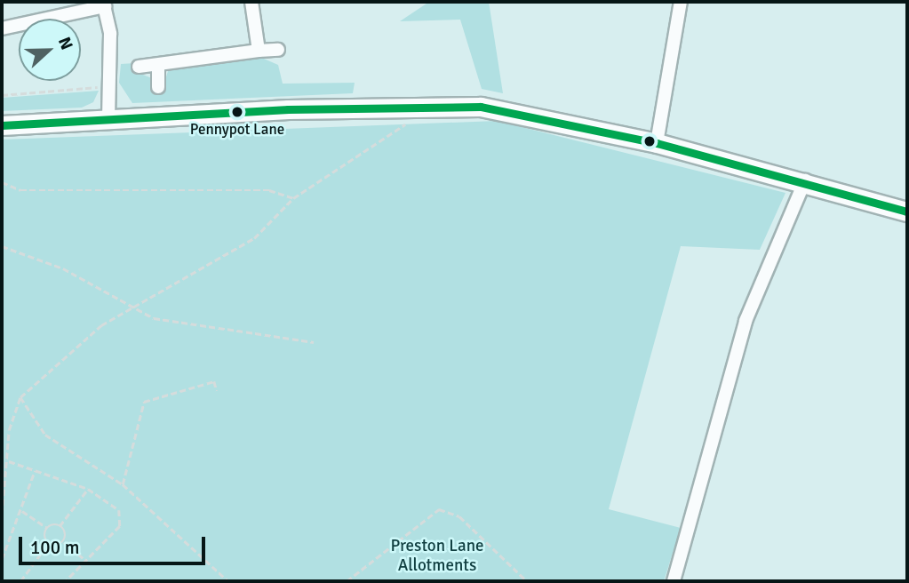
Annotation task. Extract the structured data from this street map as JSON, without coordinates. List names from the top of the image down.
{
  "parks": ["Preston Lane Allotments"],
  "places": ["Pennypot Lane"],
  "scale_bar": "100 m",
  "north": "right"
}
